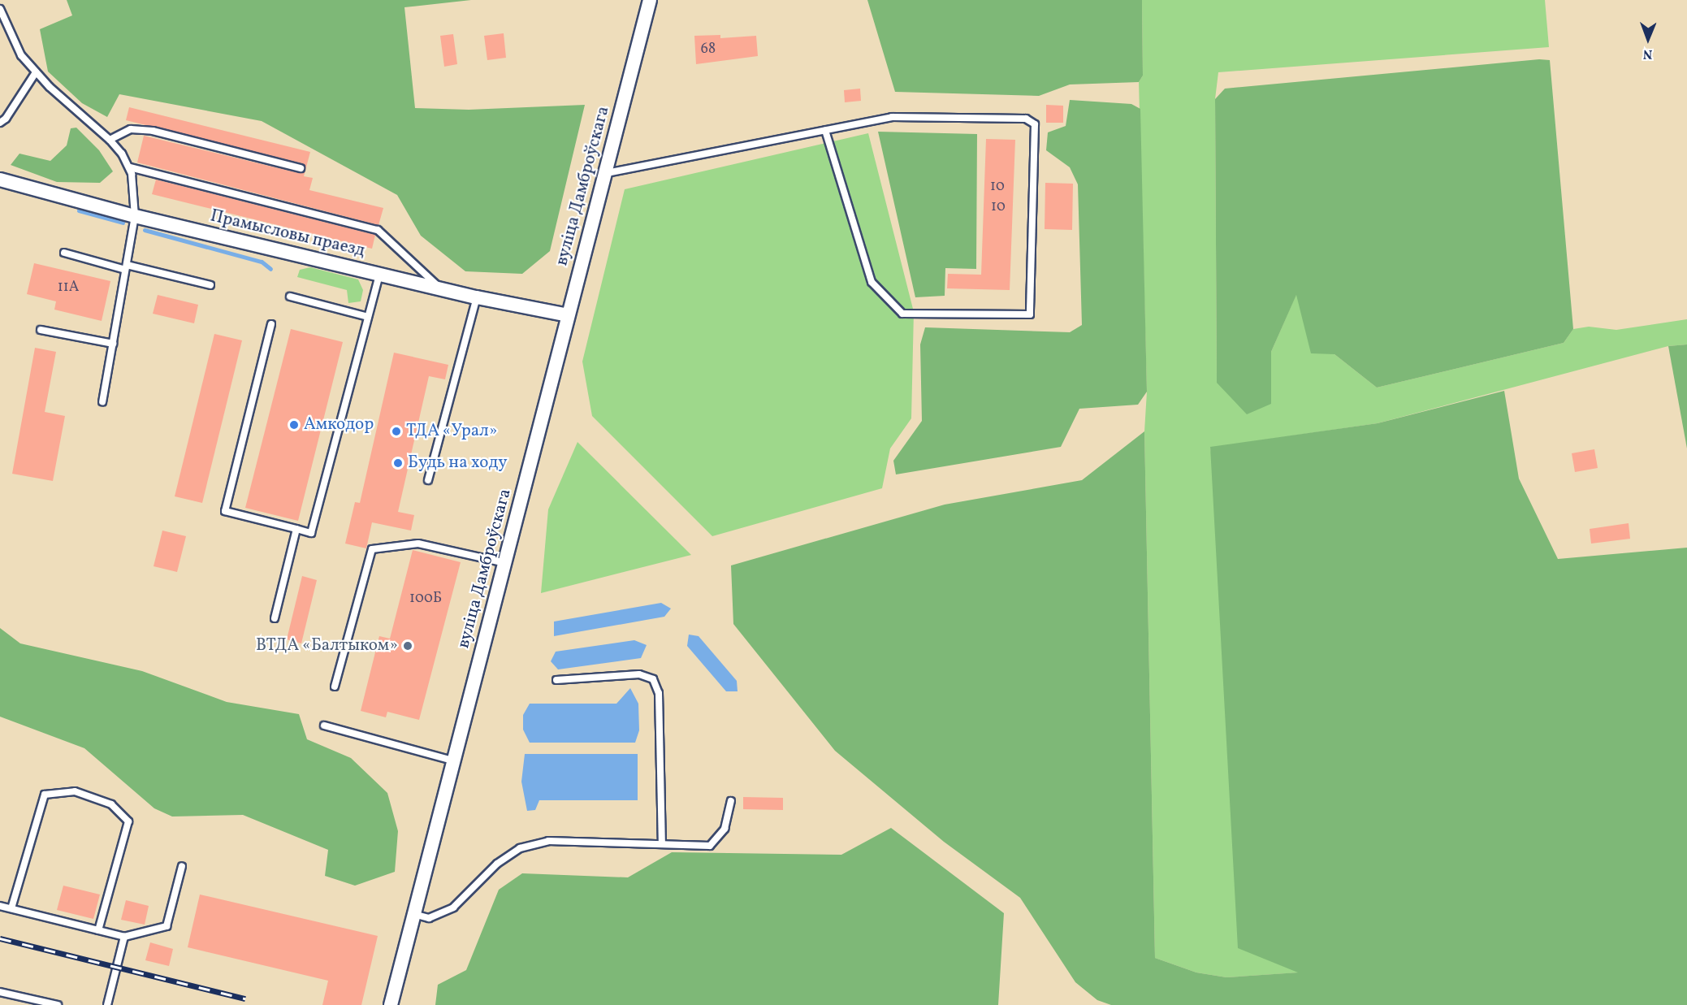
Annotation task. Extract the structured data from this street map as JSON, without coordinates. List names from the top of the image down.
{
  "streets": {
    "street": ["вуліца Дамброўскага", "Прамысловы праезд"]
  },
  "crossings": [
    ["вуліца Дамброўскага", "Прамысловы праезд"]
  ],
  "places": [
    "Амкодор",
    "ТДА «Урал»",
    "Будь на ходу",
    "ВТДА «Балтыком»"
  ],
  "house_numbers": [
    "68",
    "10",
    "10",
    "11А",
    "100Б"
  ],
  "north": "bottom"
}
